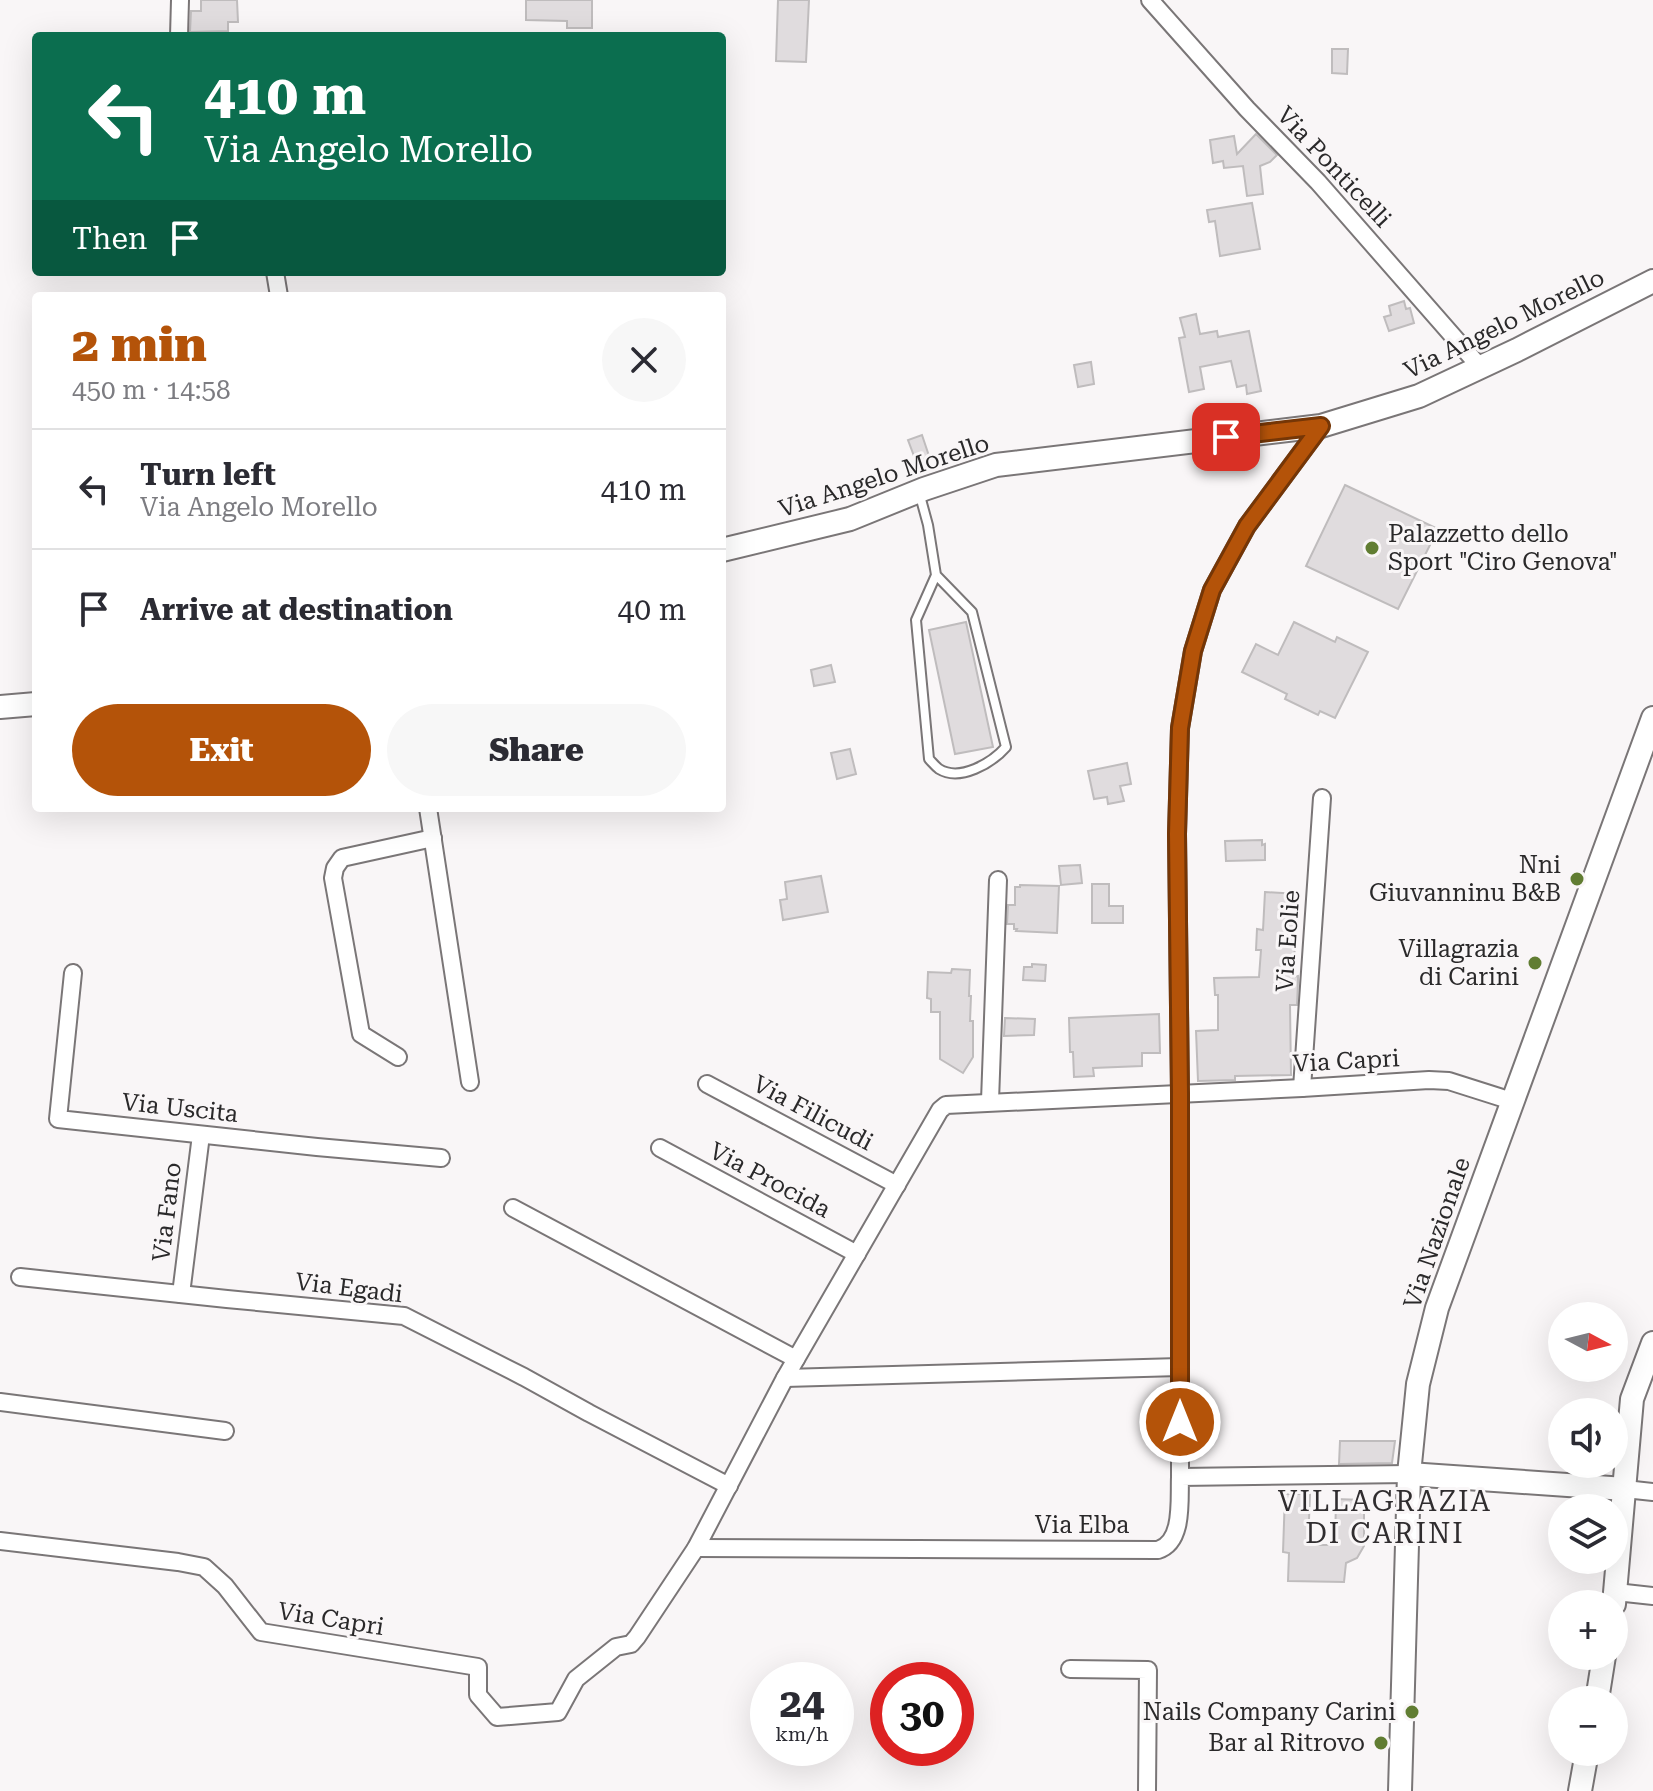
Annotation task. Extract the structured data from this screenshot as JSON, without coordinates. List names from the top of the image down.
{
  "streets": {
    "main road": ["Via Angelo Morello", "Via Nazionale"],
    "street": [
      "Via Ponticelli",
      "Via Eolie",
      "Via Capri",
      "Via Uscita",
      "Via Filicudi",
      "Via Procida",
      "Via Fano",
      "Via Egadi",
      "Via Elba"
    ]
  },
  "crossings": [
    ["Via Ponticelli", "Via Angelo Morello"],
    ["Via Eolie", "Via Capri"],
    ["Via Capri", "Via Filicudi"],
    ["Via Capri", "Via Procida"],
    ["Via Capri", "Via Nazionale"],
    ["Via Capri", "Via Egadi"],
    ["Via Capri", "Via Elba"],
    ["Via Uscita", "Via Fano"],
    ["Via Fano", "Via Egadi"]
  ],
  "districts": ["VILLAGRAZIA DI CARINI"],
  "places": [
    "Palazzetto dello Sport \"Ciro Genova\"",
    "Nni Giuvanninu B&B",
    "Villagrazia di Carini",
    "Nails Company Carini",
    "Bar al Ritrovo"
  ],
  "north": "right",
  "page": {
    "turn": ["410 m", "Via Angelo Morello"],
    "then": "Then",
    "heading": ["2 min", "450 m · 14:58"],
    "list": [
      {
        "name": "Turn left",
        "note": "Via Angelo Morello",
        "value": "410 m"
      },
      {
        "name": "Arrive at destination",
        "value": "40 m"
      }
    ],
    "buttons": ["Exit", "Share"],
    "map_buttons": ["+", "−"],
    "speed": "24 km/h",
    "limit": "30"
  }
}
